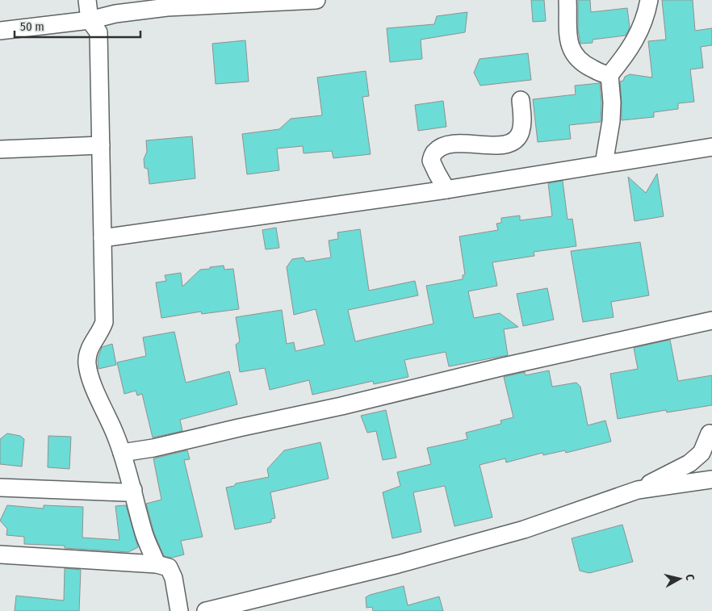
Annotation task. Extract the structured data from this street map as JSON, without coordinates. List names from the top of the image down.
{
  "scale_bar": "50 m",
  "north": "right"
}
